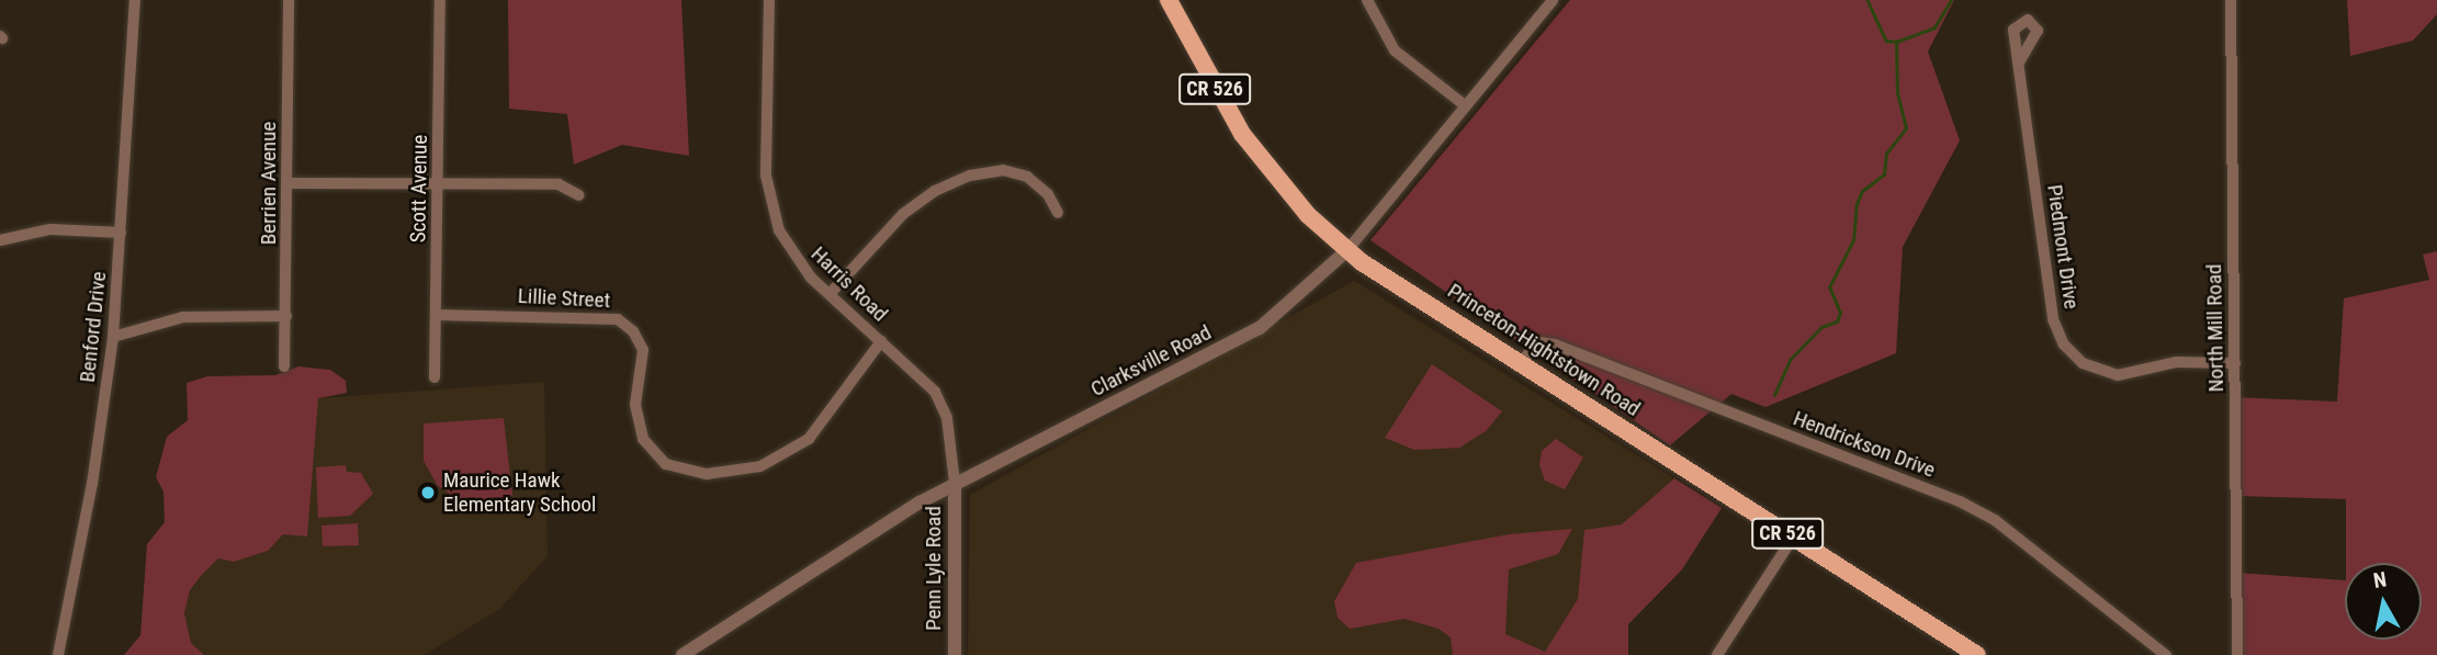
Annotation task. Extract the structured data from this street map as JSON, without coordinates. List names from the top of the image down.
{
  "streets": {
    "main road": ["CR 526", "Princeton-Hightstown Road"],
    "street": [
      "Berrien Avenue",
      "Scott Avenue",
      "Piedmont Drive",
      "Harris Road",
      "Lillie Street",
      "Benford Drive",
      "North Mill Road",
      "Clarksville Road",
      "Hendrickson Drive",
      "Penn Lyle Road"
    ]
  },
  "crossings": [
    ["Scott Avenue", "Lillie Street"],
    ["Piedmont Drive", "North Mill Road"],
    ["Harris Road", "Lillie Street"],
    ["Harris Road", "Clarksville Road"],
    ["Harris Road", "Penn Lyle Road"],
    ["Princeton-Hightstown Road", "Clarksville Road"],
    ["Princeton-Hightstown Road", "Hendrickson Drive"],
    ["Clarksville Road", "Penn Lyle Road"]
  ],
  "places": ["Maurice Hawk Elementary School"],
  "north": "top"
}
